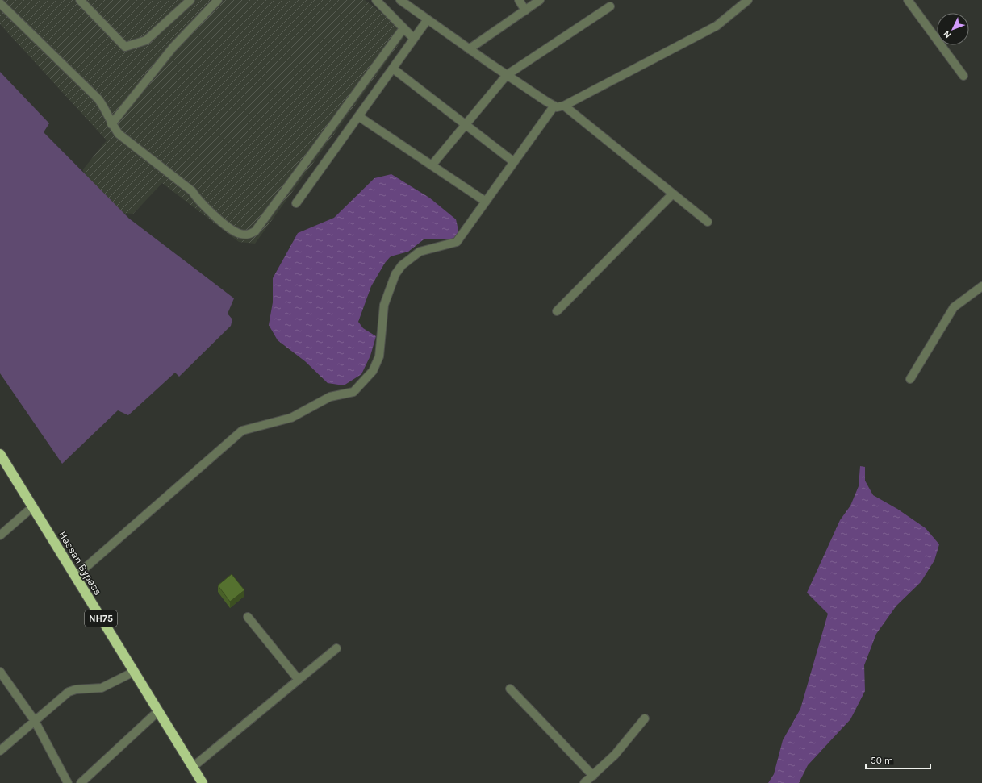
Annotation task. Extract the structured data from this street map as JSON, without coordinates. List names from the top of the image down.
{
  "streets": {
    "highway": ["Hassan Bypass", "NH75"]
  },
  "scale_bar": "50 m",
  "north": "bottom left"
}
